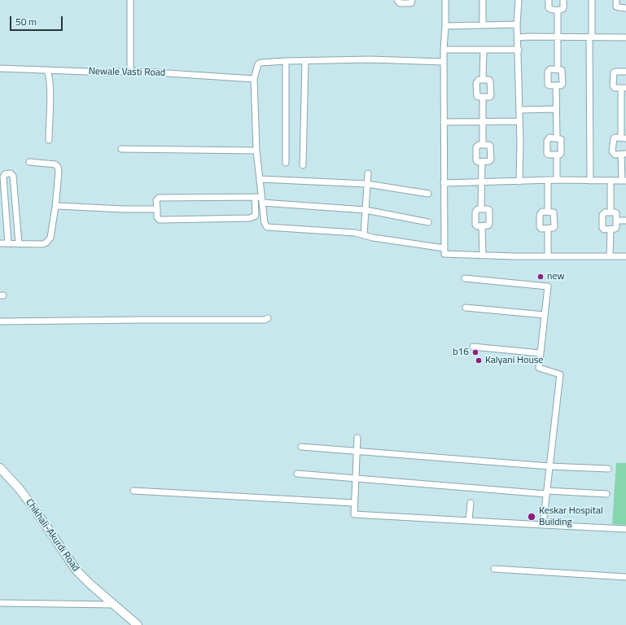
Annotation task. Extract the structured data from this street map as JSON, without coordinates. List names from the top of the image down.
{
  "streets": {
    "main road": ["Chikhali-Akurdi Road"],
    "street": ["Newale Vasti Road"]
  },
  "places": [
    "new",
    "b16",
    "Kalyani House",
    "Keskar Hospital Building"
  ],
  "scale_bar": "50 m"
}
